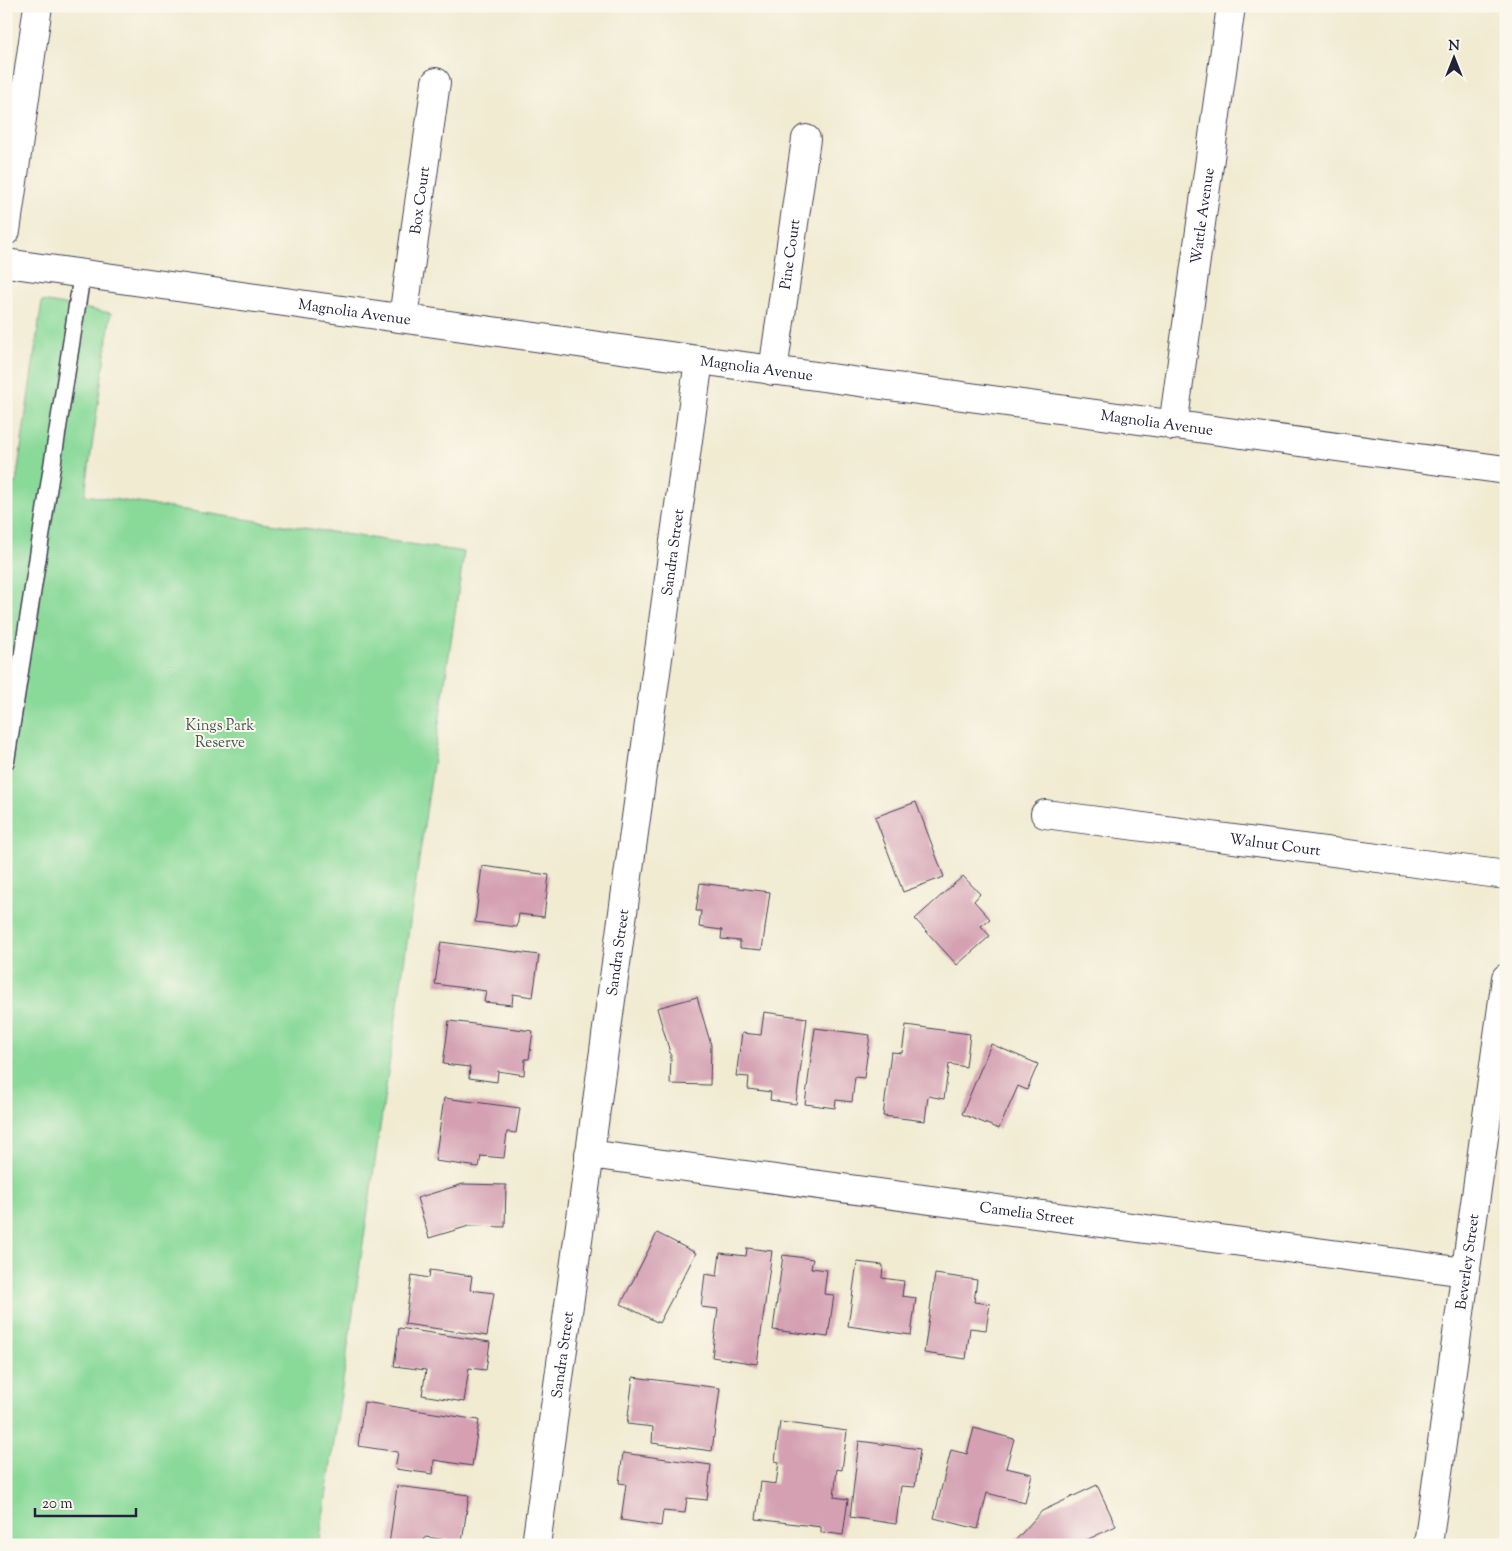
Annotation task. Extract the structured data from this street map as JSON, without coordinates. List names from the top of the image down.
{
  "streets": {
    "street": [
      "Box Court",
      "Wattle Avenue",
      "Pine Court",
      "Magnolia Avenue",
      "Sandra Street",
      "Walnut Court",
      "Camelia Street",
      "Beverley Street"
    ]
  },
  "crossings": [
    ["Box Court", "Magnolia Avenue"],
    ["Wattle Avenue", "Magnolia Avenue"],
    ["Pine Court", "Magnolia Avenue"],
    ["Magnolia Avenue", "Sandra Street"],
    ["Sandra Street", "Camelia Street"],
    ["Camelia Street", "Beverley Street"]
  ],
  "parks": ["Kings Park Reserve"],
  "scale_bar": "20 m",
  "north": "top"
}
